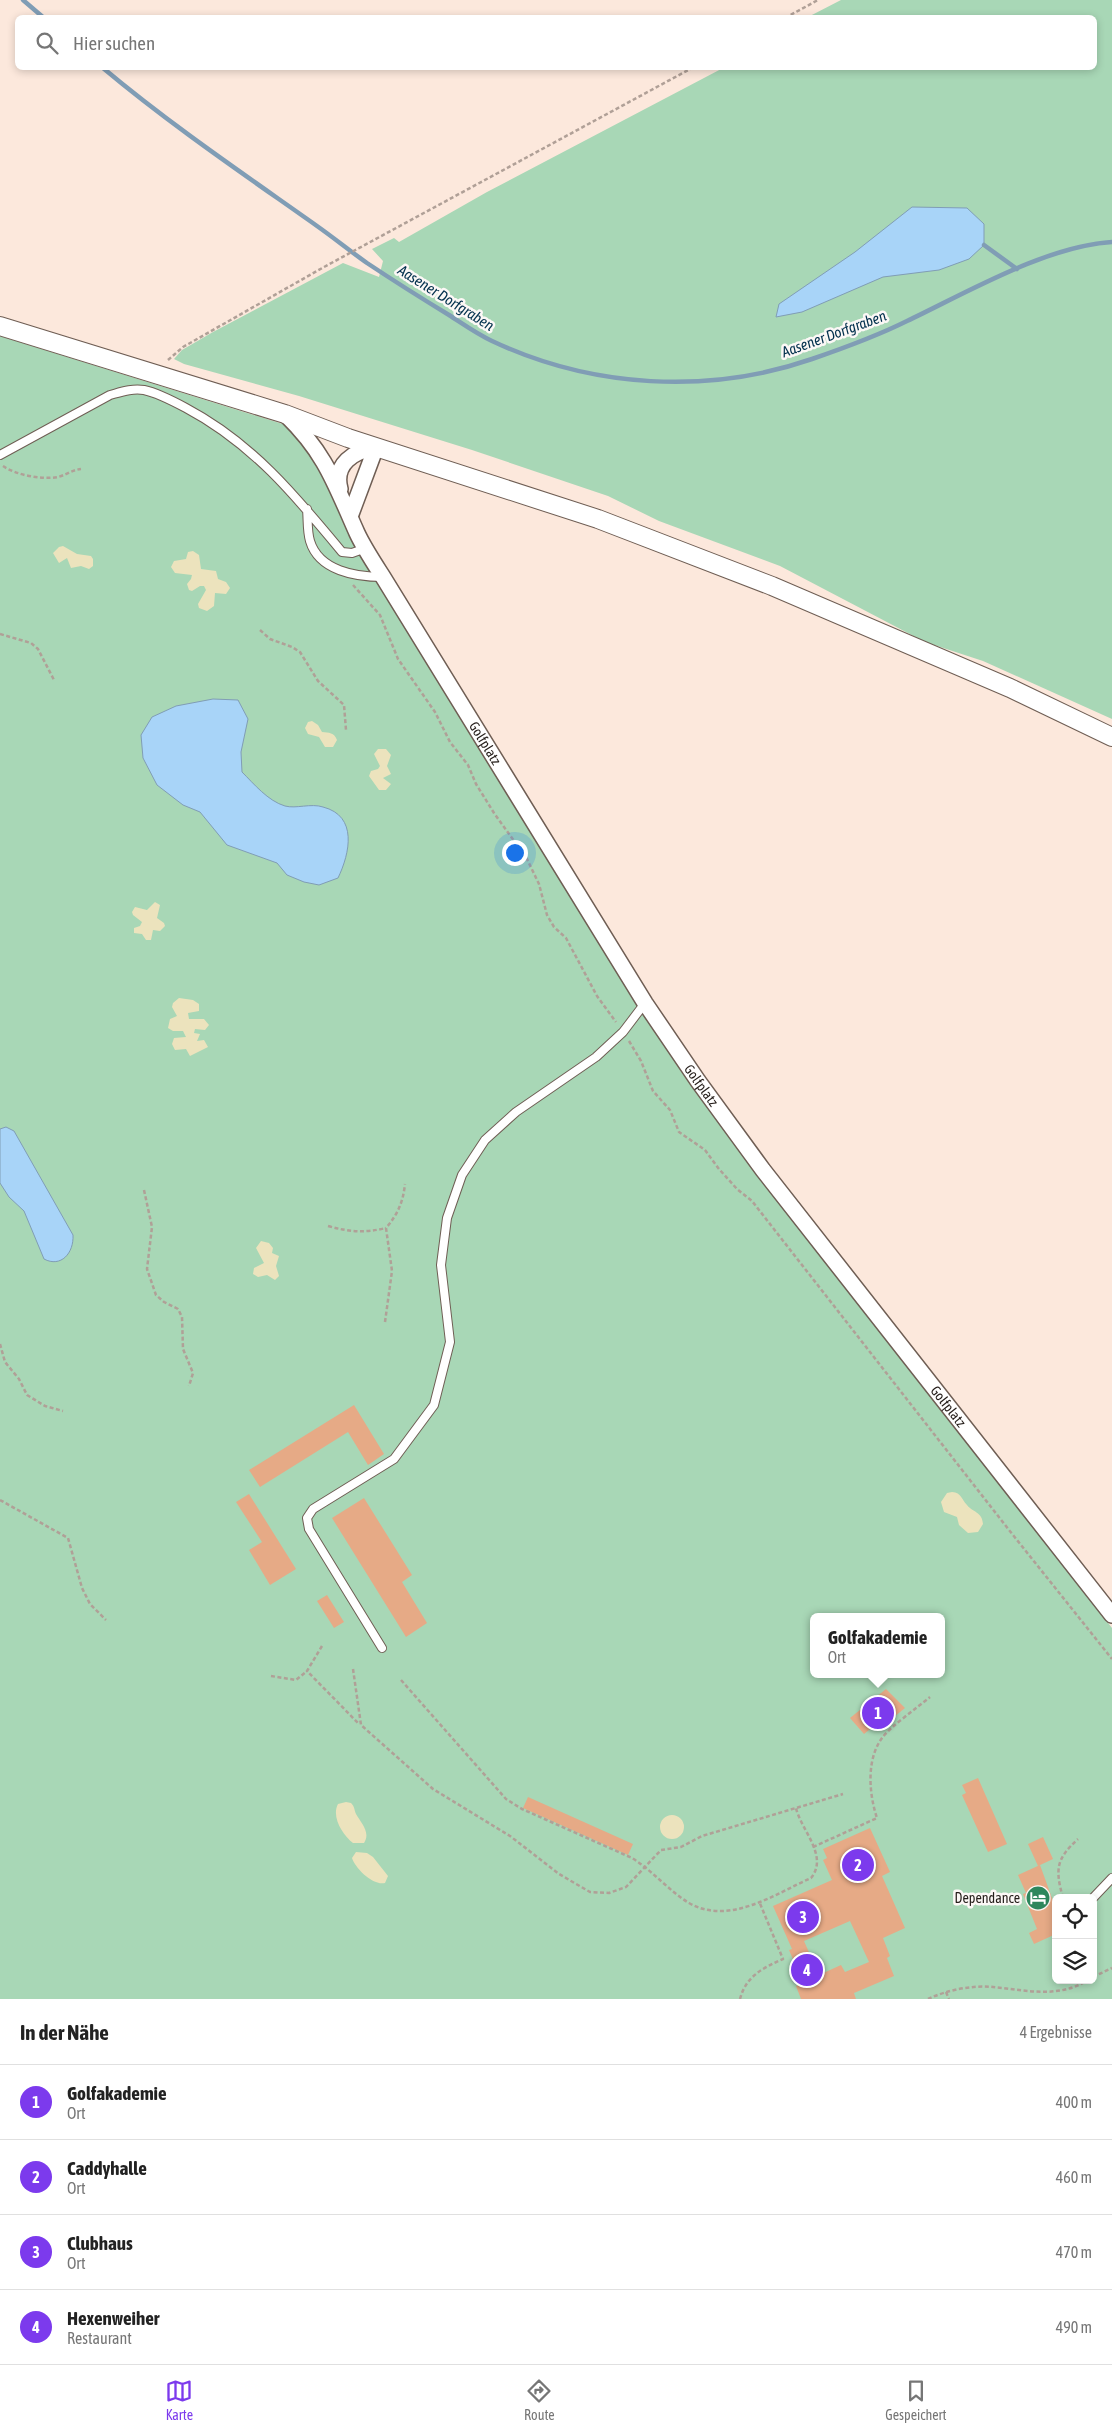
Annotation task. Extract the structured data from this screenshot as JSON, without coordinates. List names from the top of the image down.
{
  "streets": {
    "street": ["Golfplatz"]
  },
  "water": ["Aasener Dorfgraben"],
  "places": {
    "hotel": ["Dependance"]
  },
  "page": {
    "search": "Hier suchen",
    "popup": ["Golfakademie", "Ort"],
    "pins": [
      "1",
      "2",
      "3",
      "4"
    ],
    "heading": ["In der Nähe", "4 Ergebnisse"],
    "list": [
      {
        "mark": "1",
        "name": "Golfakademie",
        "note": "Ort",
        "value": "400 m"
      },
      {
        "mark": "2",
        "name": "Caddyhalle",
        "note": "Ort",
        "value": "460 m"
      },
      {
        "mark": "3",
        "name": "Clubhaus",
        "note": "Ort",
        "value": "470 m"
      },
      {
        "mark": "4",
        "name": "Hexenweiher",
        "note": "Restaurant",
        "value": "490 m"
      }
    ],
    "nav": ["Karte", "Route", "Gespeichert"]
  }
}
